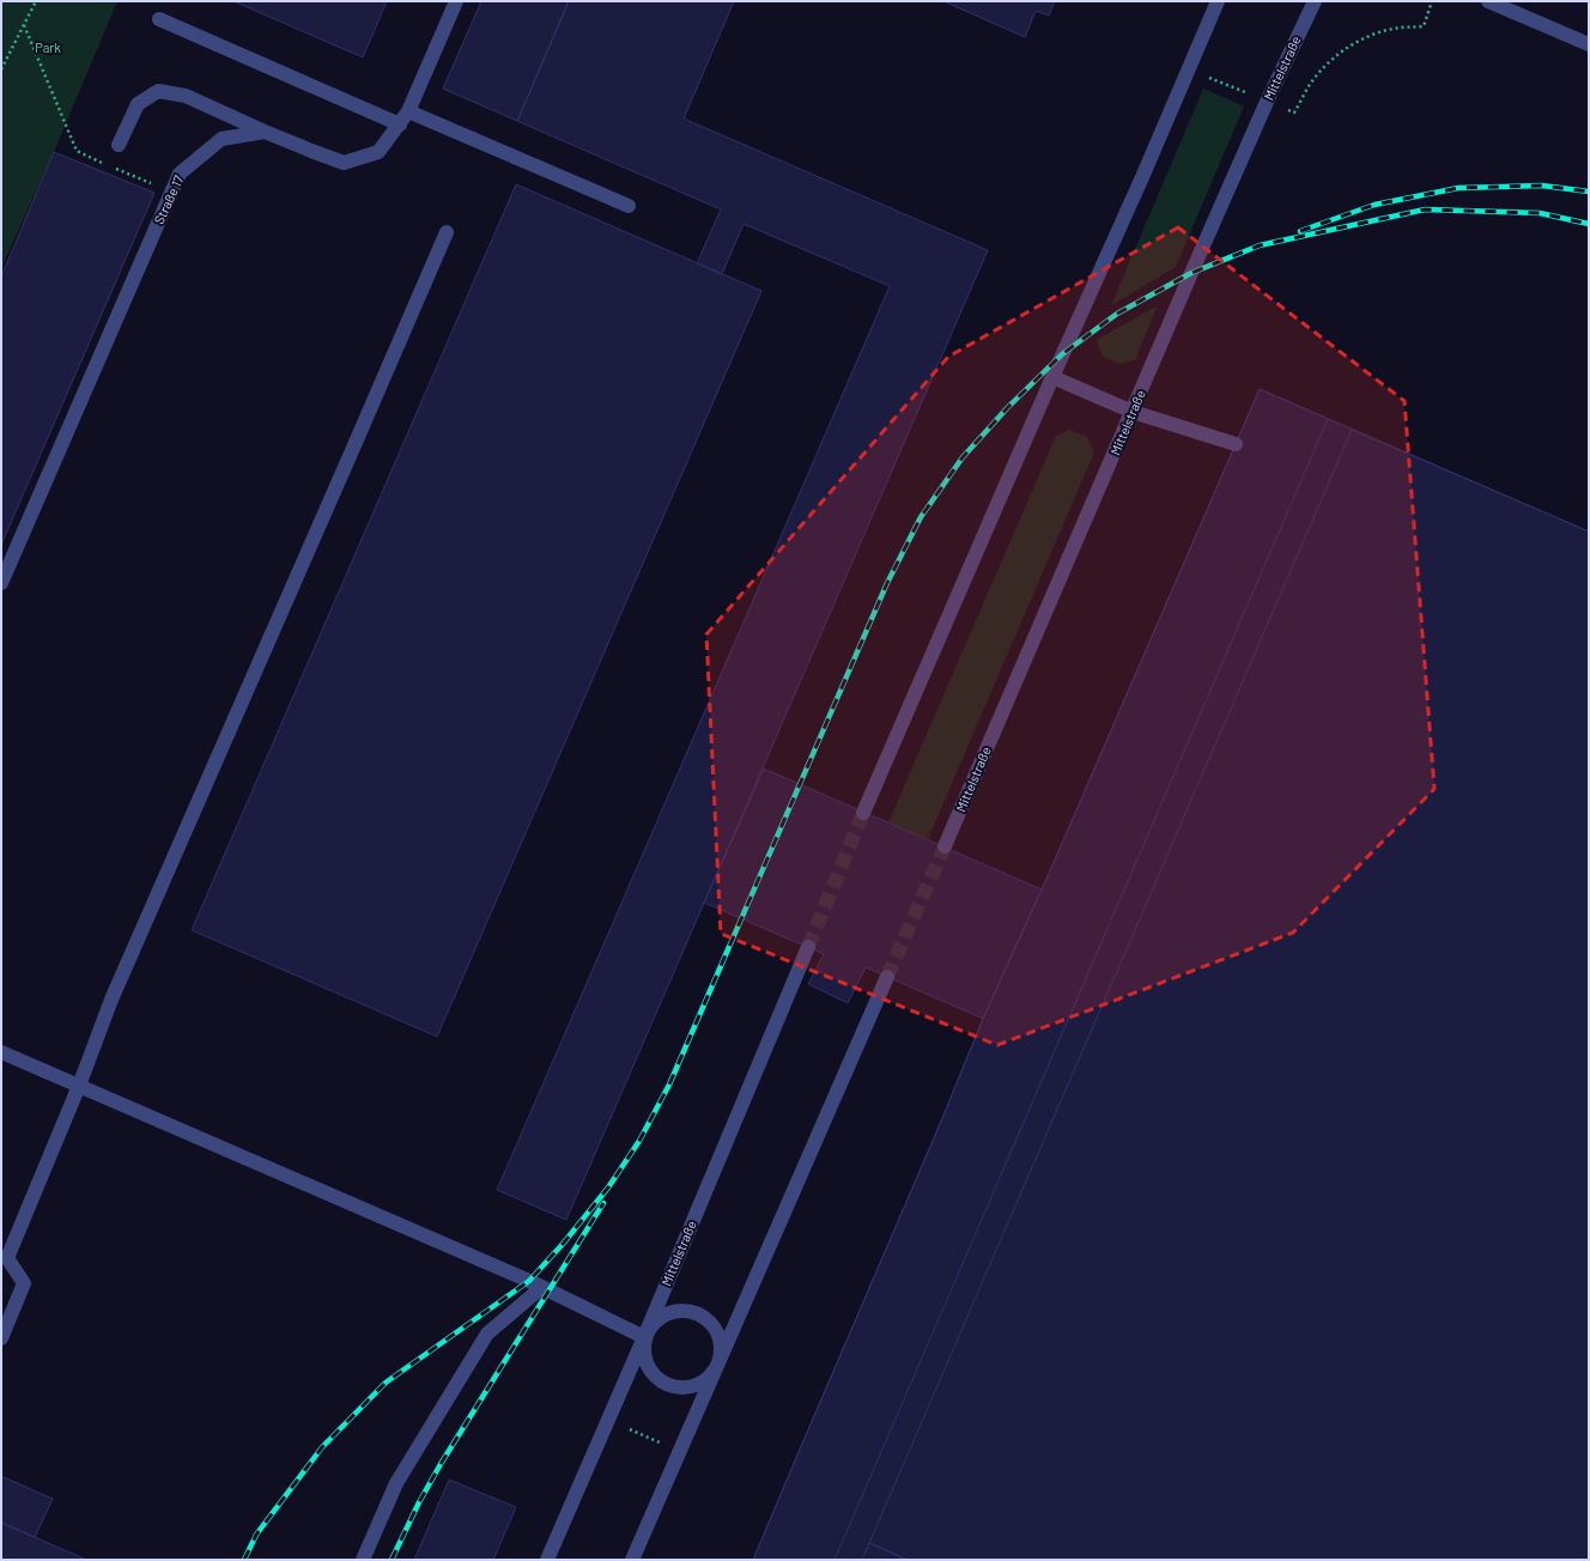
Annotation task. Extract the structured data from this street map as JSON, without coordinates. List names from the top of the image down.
{
  "streets": {
    "street": ["Mittelstraße", "Straße 17"]
  },
  "parks": ["Park"]
}
